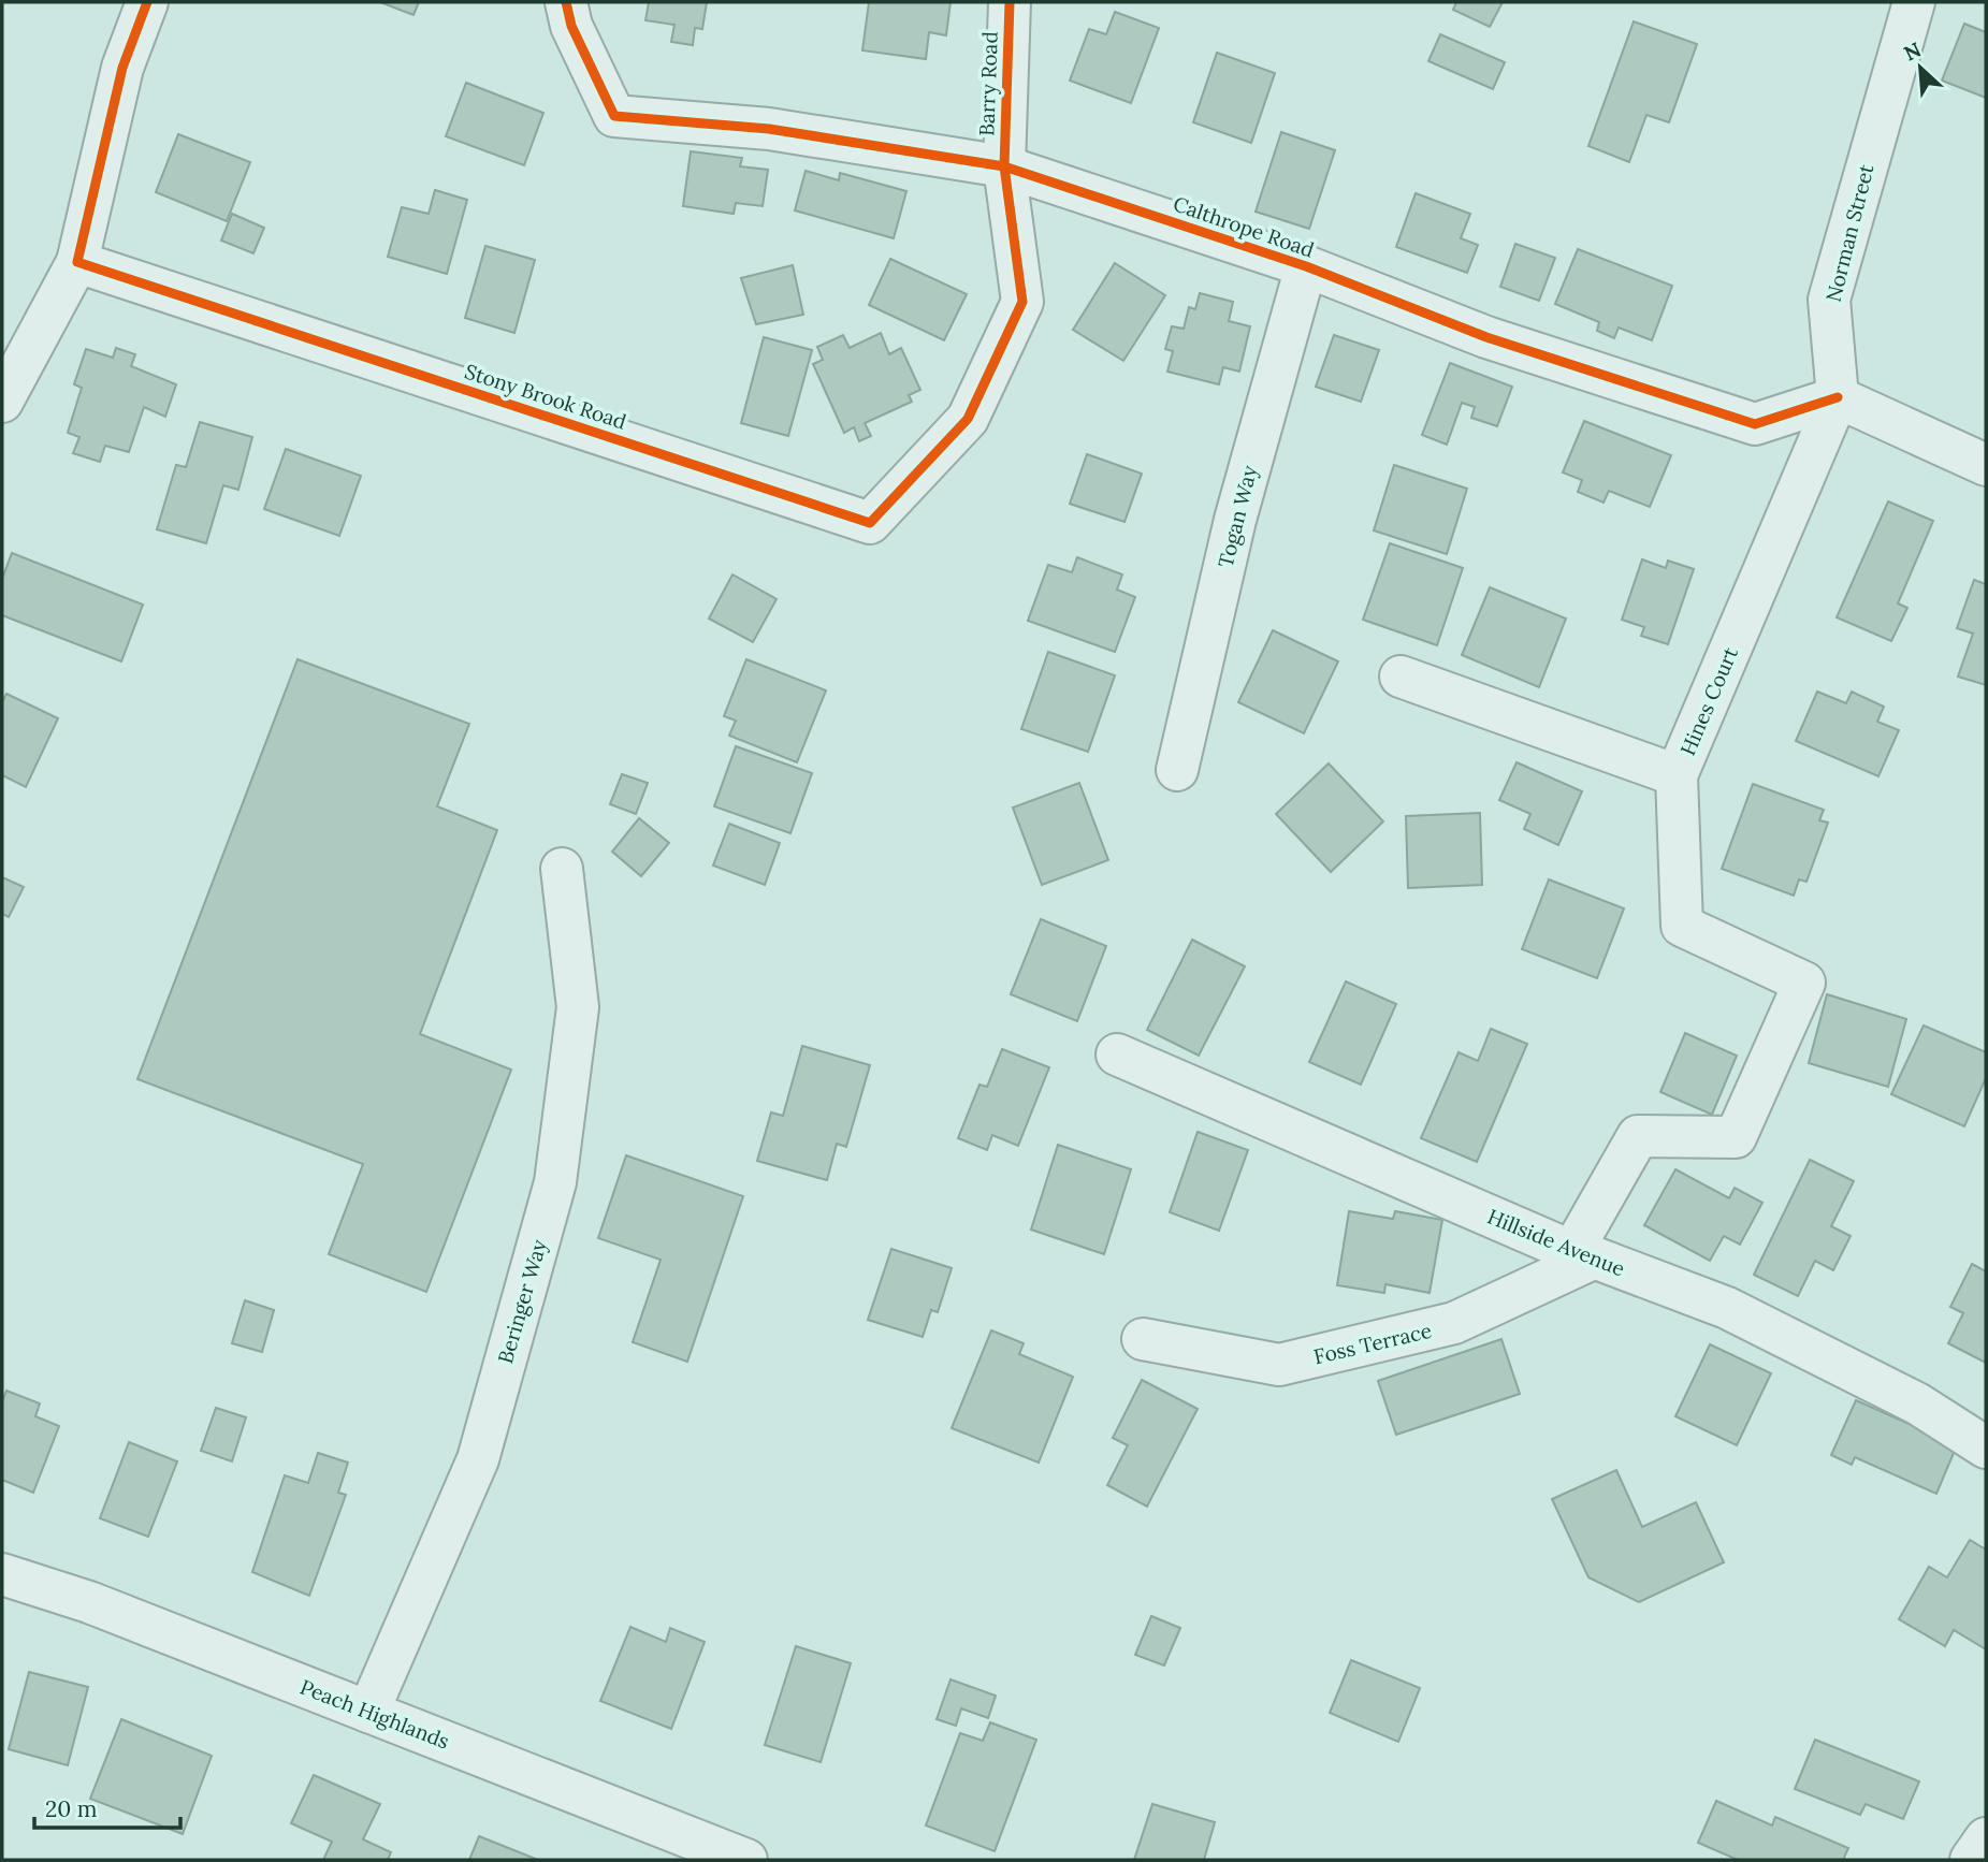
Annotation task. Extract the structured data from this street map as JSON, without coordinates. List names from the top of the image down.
{
  "streets": {
    "street": [
      "Barry Road",
      "Calthrope Road",
      "Norman Street",
      "Stony Brook Road",
      "Togan Way",
      "Hines Court",
      "Hillside Avenue",
      "Beringer Way",
      "Foss Terrace",
      "Peach Highlands"
    ]
  },
  "crossings": [
    ["Barry Road", "Calthrope Road"],
    ["Barry Road", "Stony Brook Road"],
    ["Calthrope Road", "Norman Street"],
    ["Calthrope Road", "Stony Brook Road"],
    ["Calthrope Road", "Togan Way"],
    ["Calthrope Road", "Hines Court"],
    ["Norman Street", "Hines Court"],
    ["Hillside Avenue", "Foss Terrace"],
    ["Beringer Way", "Peach Highlands"]
  ],
  "scale_bar": "20 m",
  "north": "top left"
}
